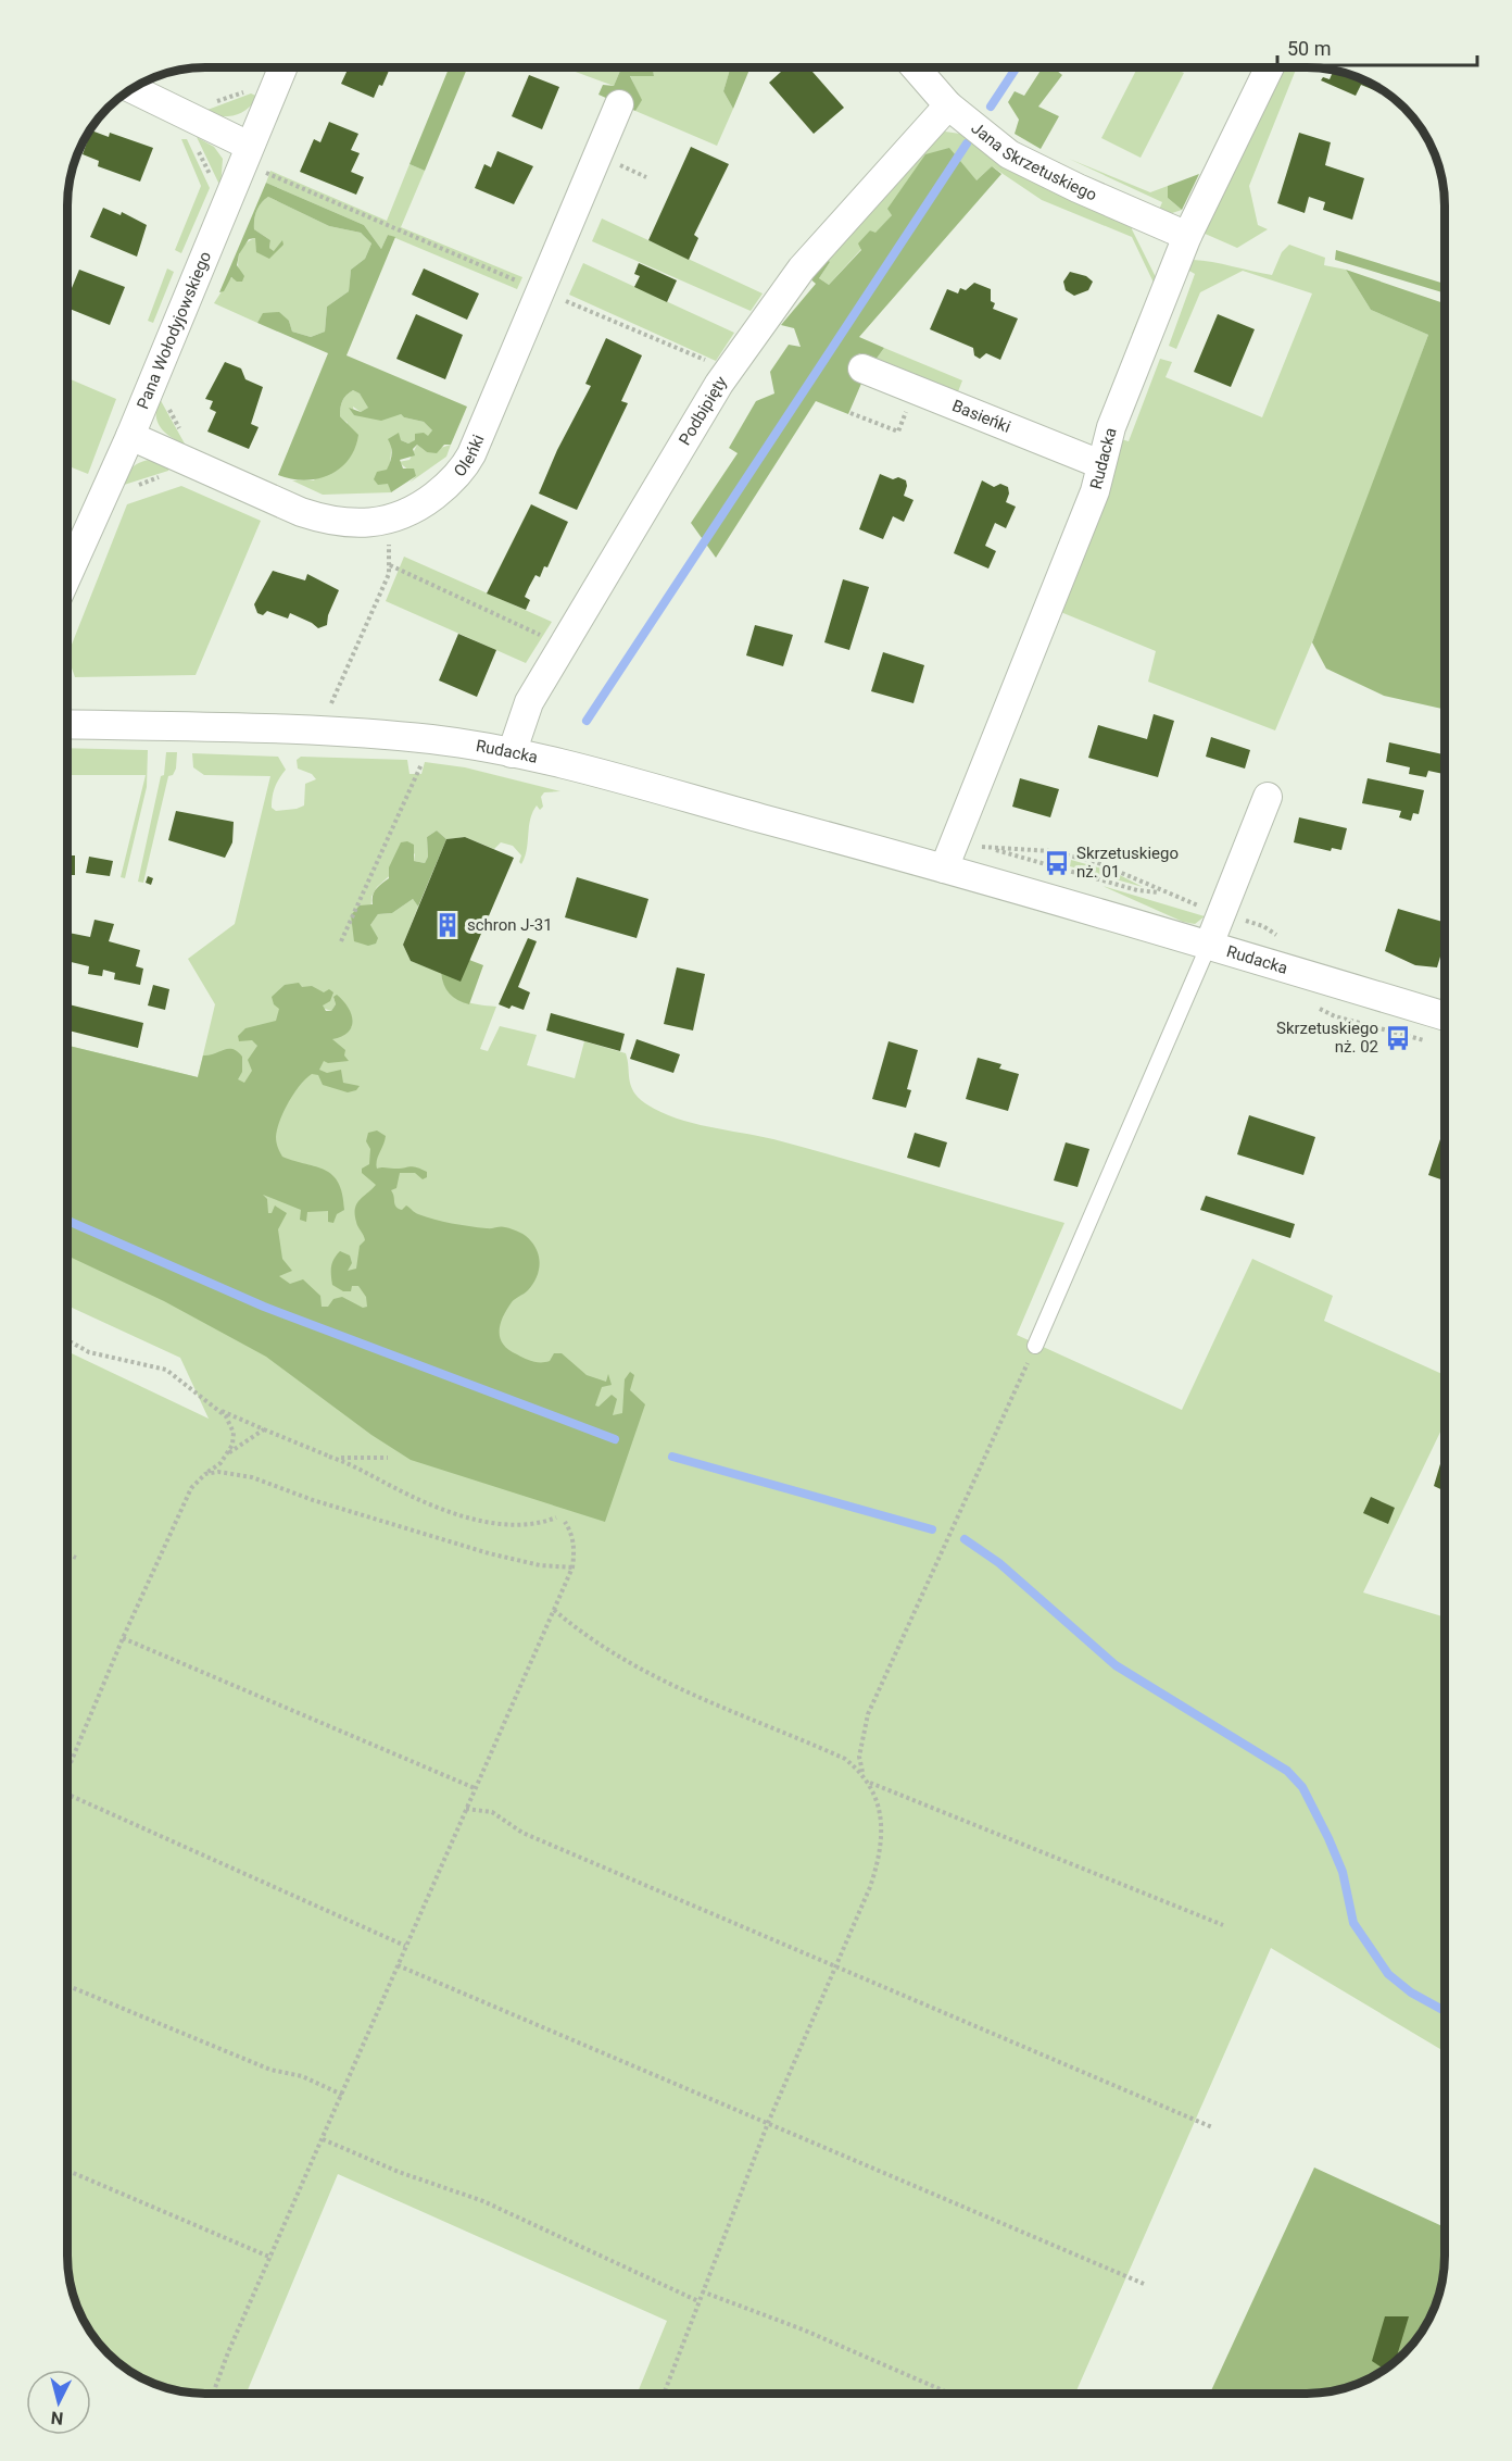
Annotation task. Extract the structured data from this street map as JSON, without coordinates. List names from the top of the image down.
{
  "streets": {
    "street": [
      "Jana Skrzetuskiego",
      "Pana Wołodyjowskiego",
      "Podbipięty",
      "Basieńki",
      "Oleńki",
      "Rudacka"
    ]
  },
  "crossings": [
    ["Jana Skrzetuskiego", "Podbipięty"],
    ["Jana Skrzetuskiego", "Rudacka"],
    ["Pana Wołodyjowskiego", "Oleńki"],
    ["Podbipięty", "Rudacka"],
    ["Basieńki", "Rudacka"]
  ],
  "places": {
    "bus stop": ["Skrzetuskiego nż. 01", "Skrzetuskiego nż. 02"],
    "building": ["schron J-31"]
  },
  "scale_bar": "50 m",
  "north": "bottom"
}
